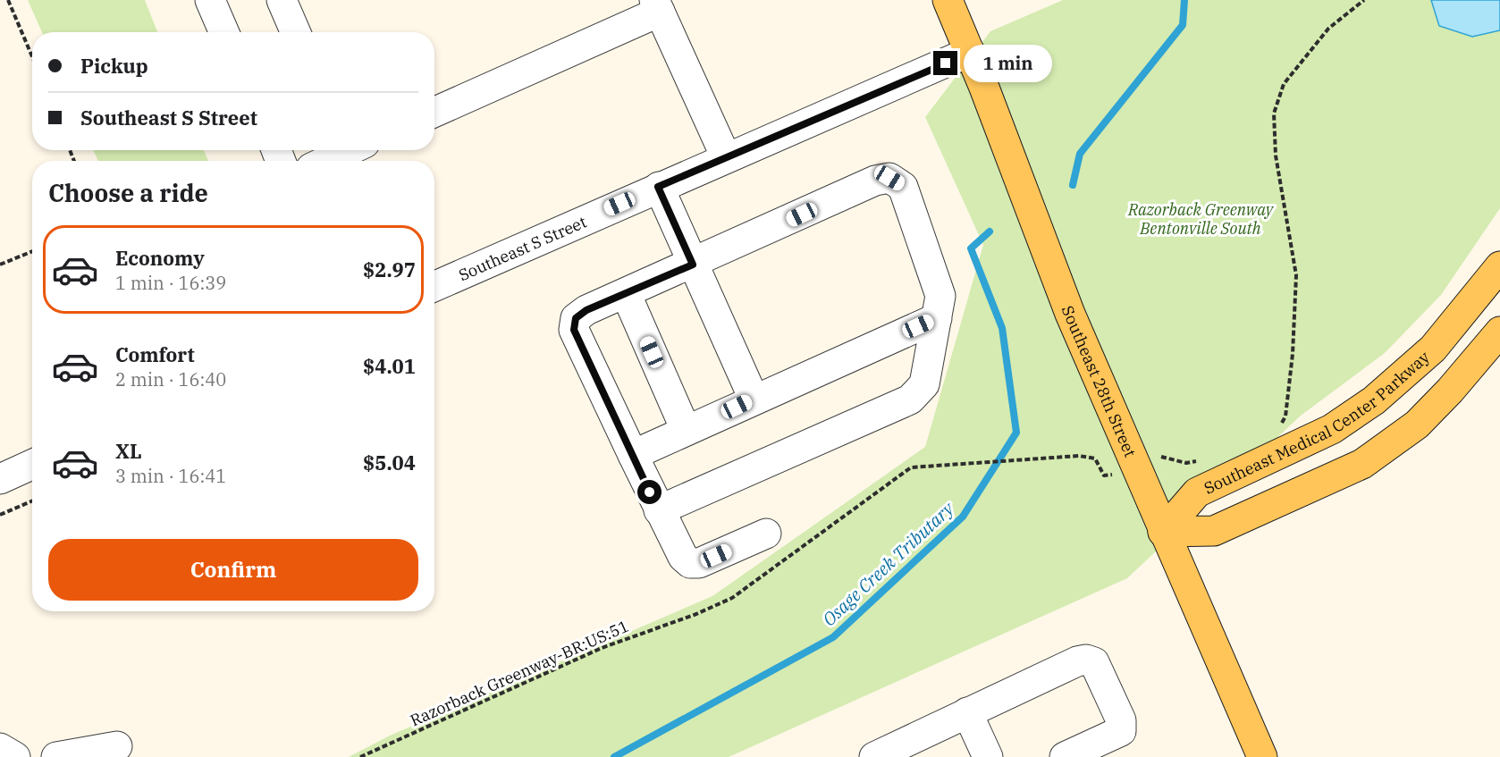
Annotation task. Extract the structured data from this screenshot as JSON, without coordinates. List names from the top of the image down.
{
  "streets": {
    "main road": ["Southeast 28th Street", "Southeast Medical Center Parkway"],
    "street": ["Southeast S Street"],
    "path": ["Razorback Greenway-BR:US:51"]
  },
  "crossings": [
    ["Southeast S Street", "Southeast 28th Street"],
    ["Southeast 28th Street", "Southeast Medical Center Parkway"]
  ],
  "water": ["Osage Creek Tributary"],
  "parks": ["Razorback Greenway Bentonville South"],
  "page": {
    "banner": ["Pickup", "Southeast S Street"],
    "bubble": "1 min",
    "heading": "Choose a ride",
    "list": [
      {
        "name": "Economy",
        "note": "1 min · 16:39",
        "value": "$2.97"
      },
      {
        "name": "Comfort",
        "note": "2 min · 16:40",
        "value": "$4.01"
      },
      {
        "name": "XL",
        "note": "3 min · 16:41",
        "value": "$5.04"
      }
    ],
    "buttons": "Confirm"
  }
}
